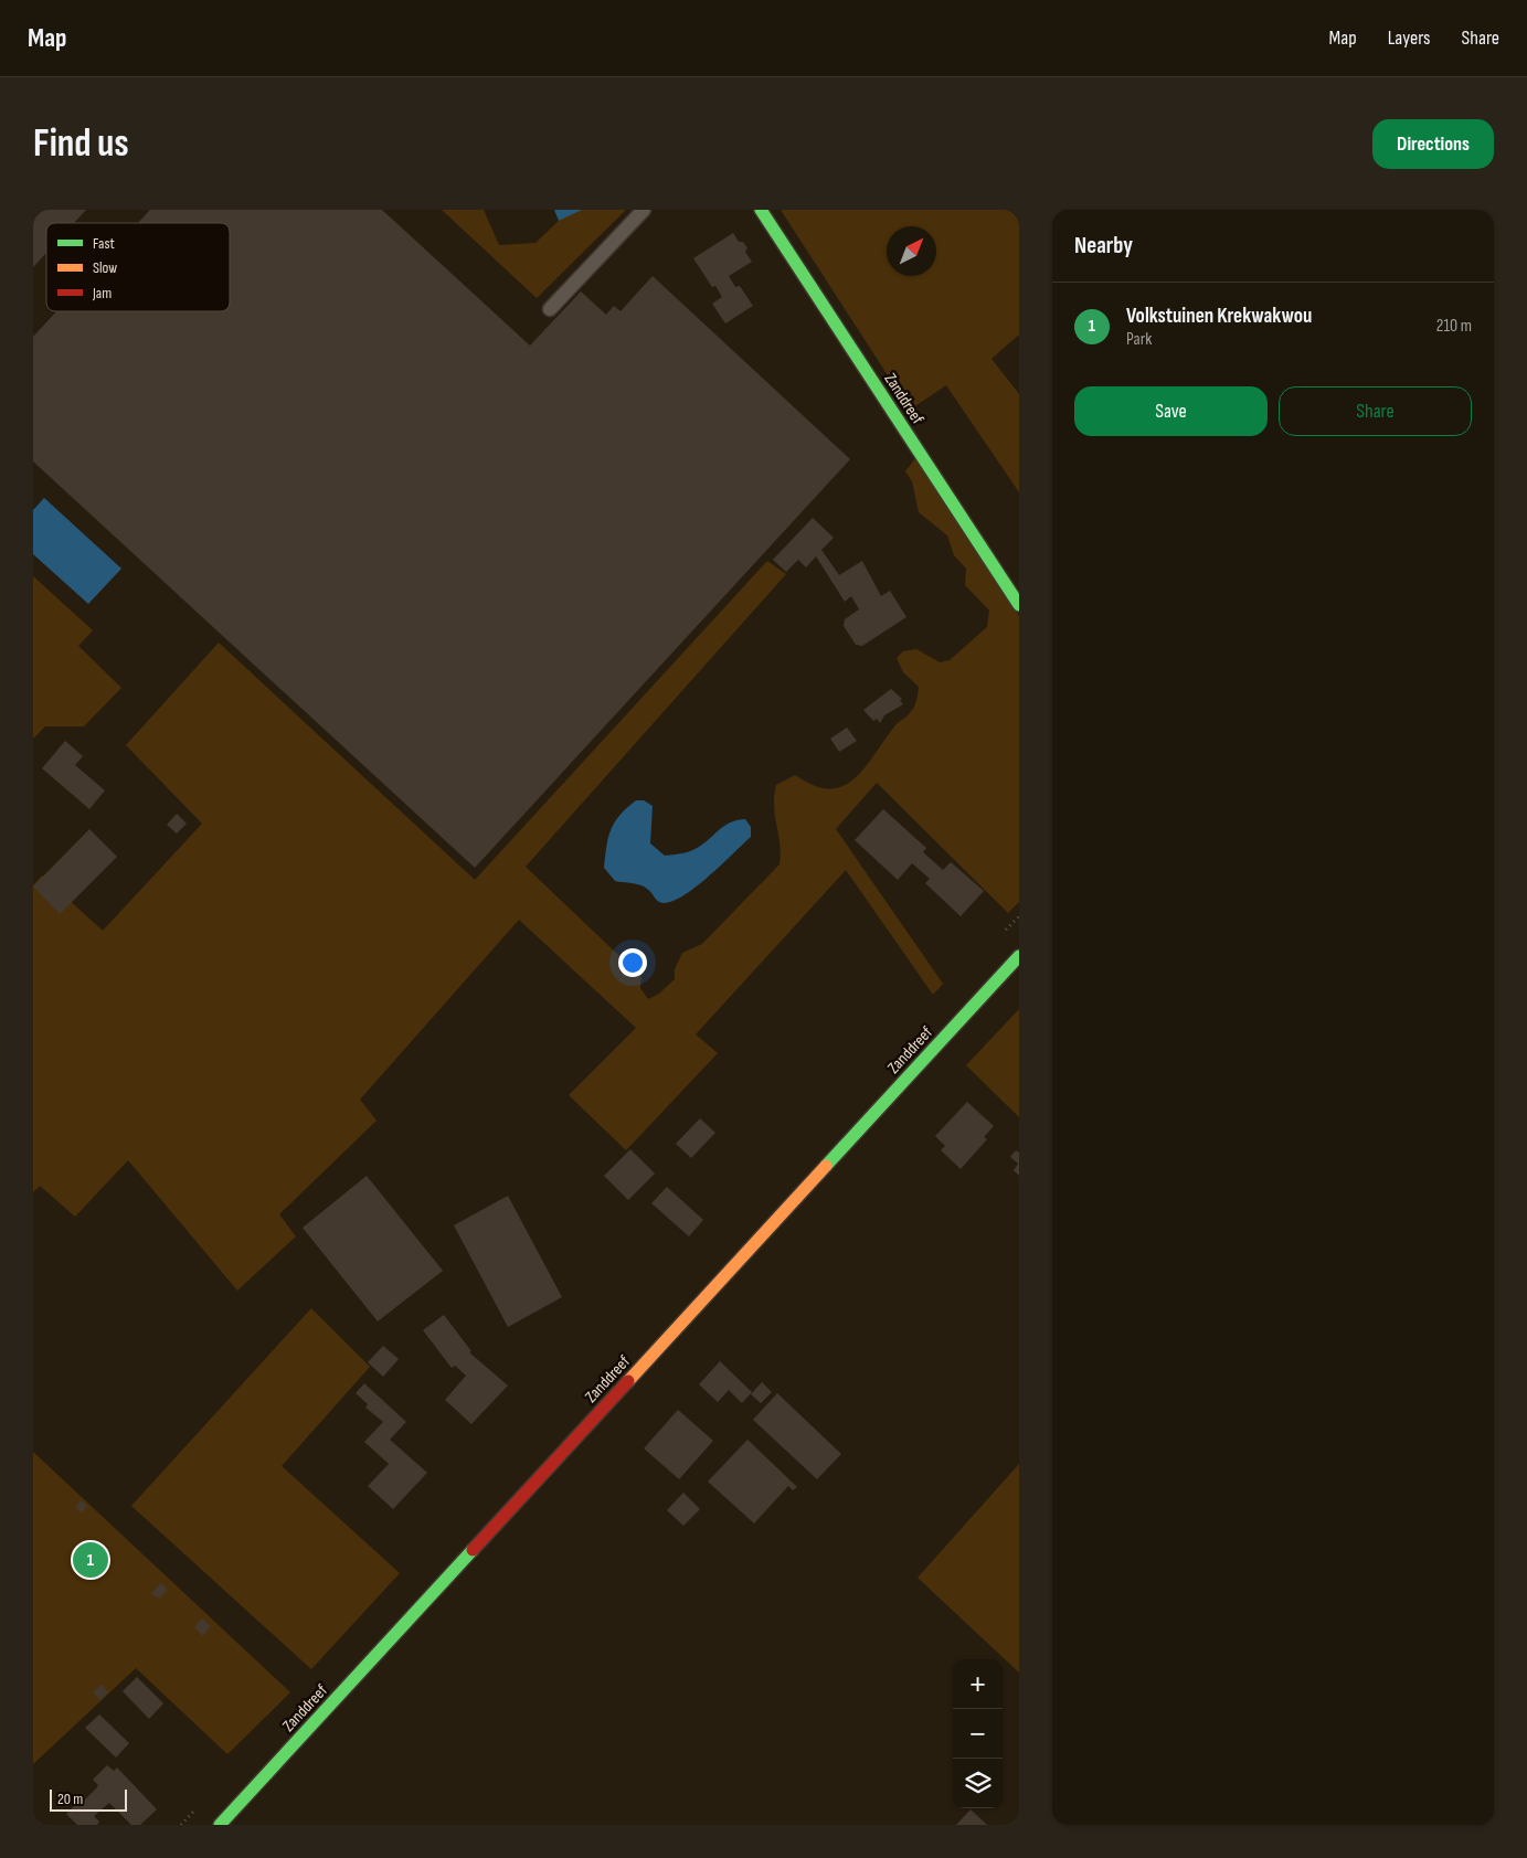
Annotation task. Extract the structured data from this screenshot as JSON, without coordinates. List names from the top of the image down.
{
  "streets": {
    "street": ["Zanddreef"]
  },
  "legend": ["Fast", "Slow", "Jam"],
  "scale_bar": "20 m",
  "north": "top right",
  "page": {
    "header": "Map",
    "nav": ["Map", "Layers", "Share"],
    "buttons": [
      "Directions",
      ["Save", "Share"]
    ],
    "title": "Find us",
    "heading": "Nearby",
    "list": [
      {
        "mark": "1",
        "name": "Volkstuinen Krekwakwou",
        "note": "Park",
        "value": "210 m"
      }
    ],
    "pins": "1",
    "map_buttons": ["+", "−"],
    "scale": "20 m"
  }
}
